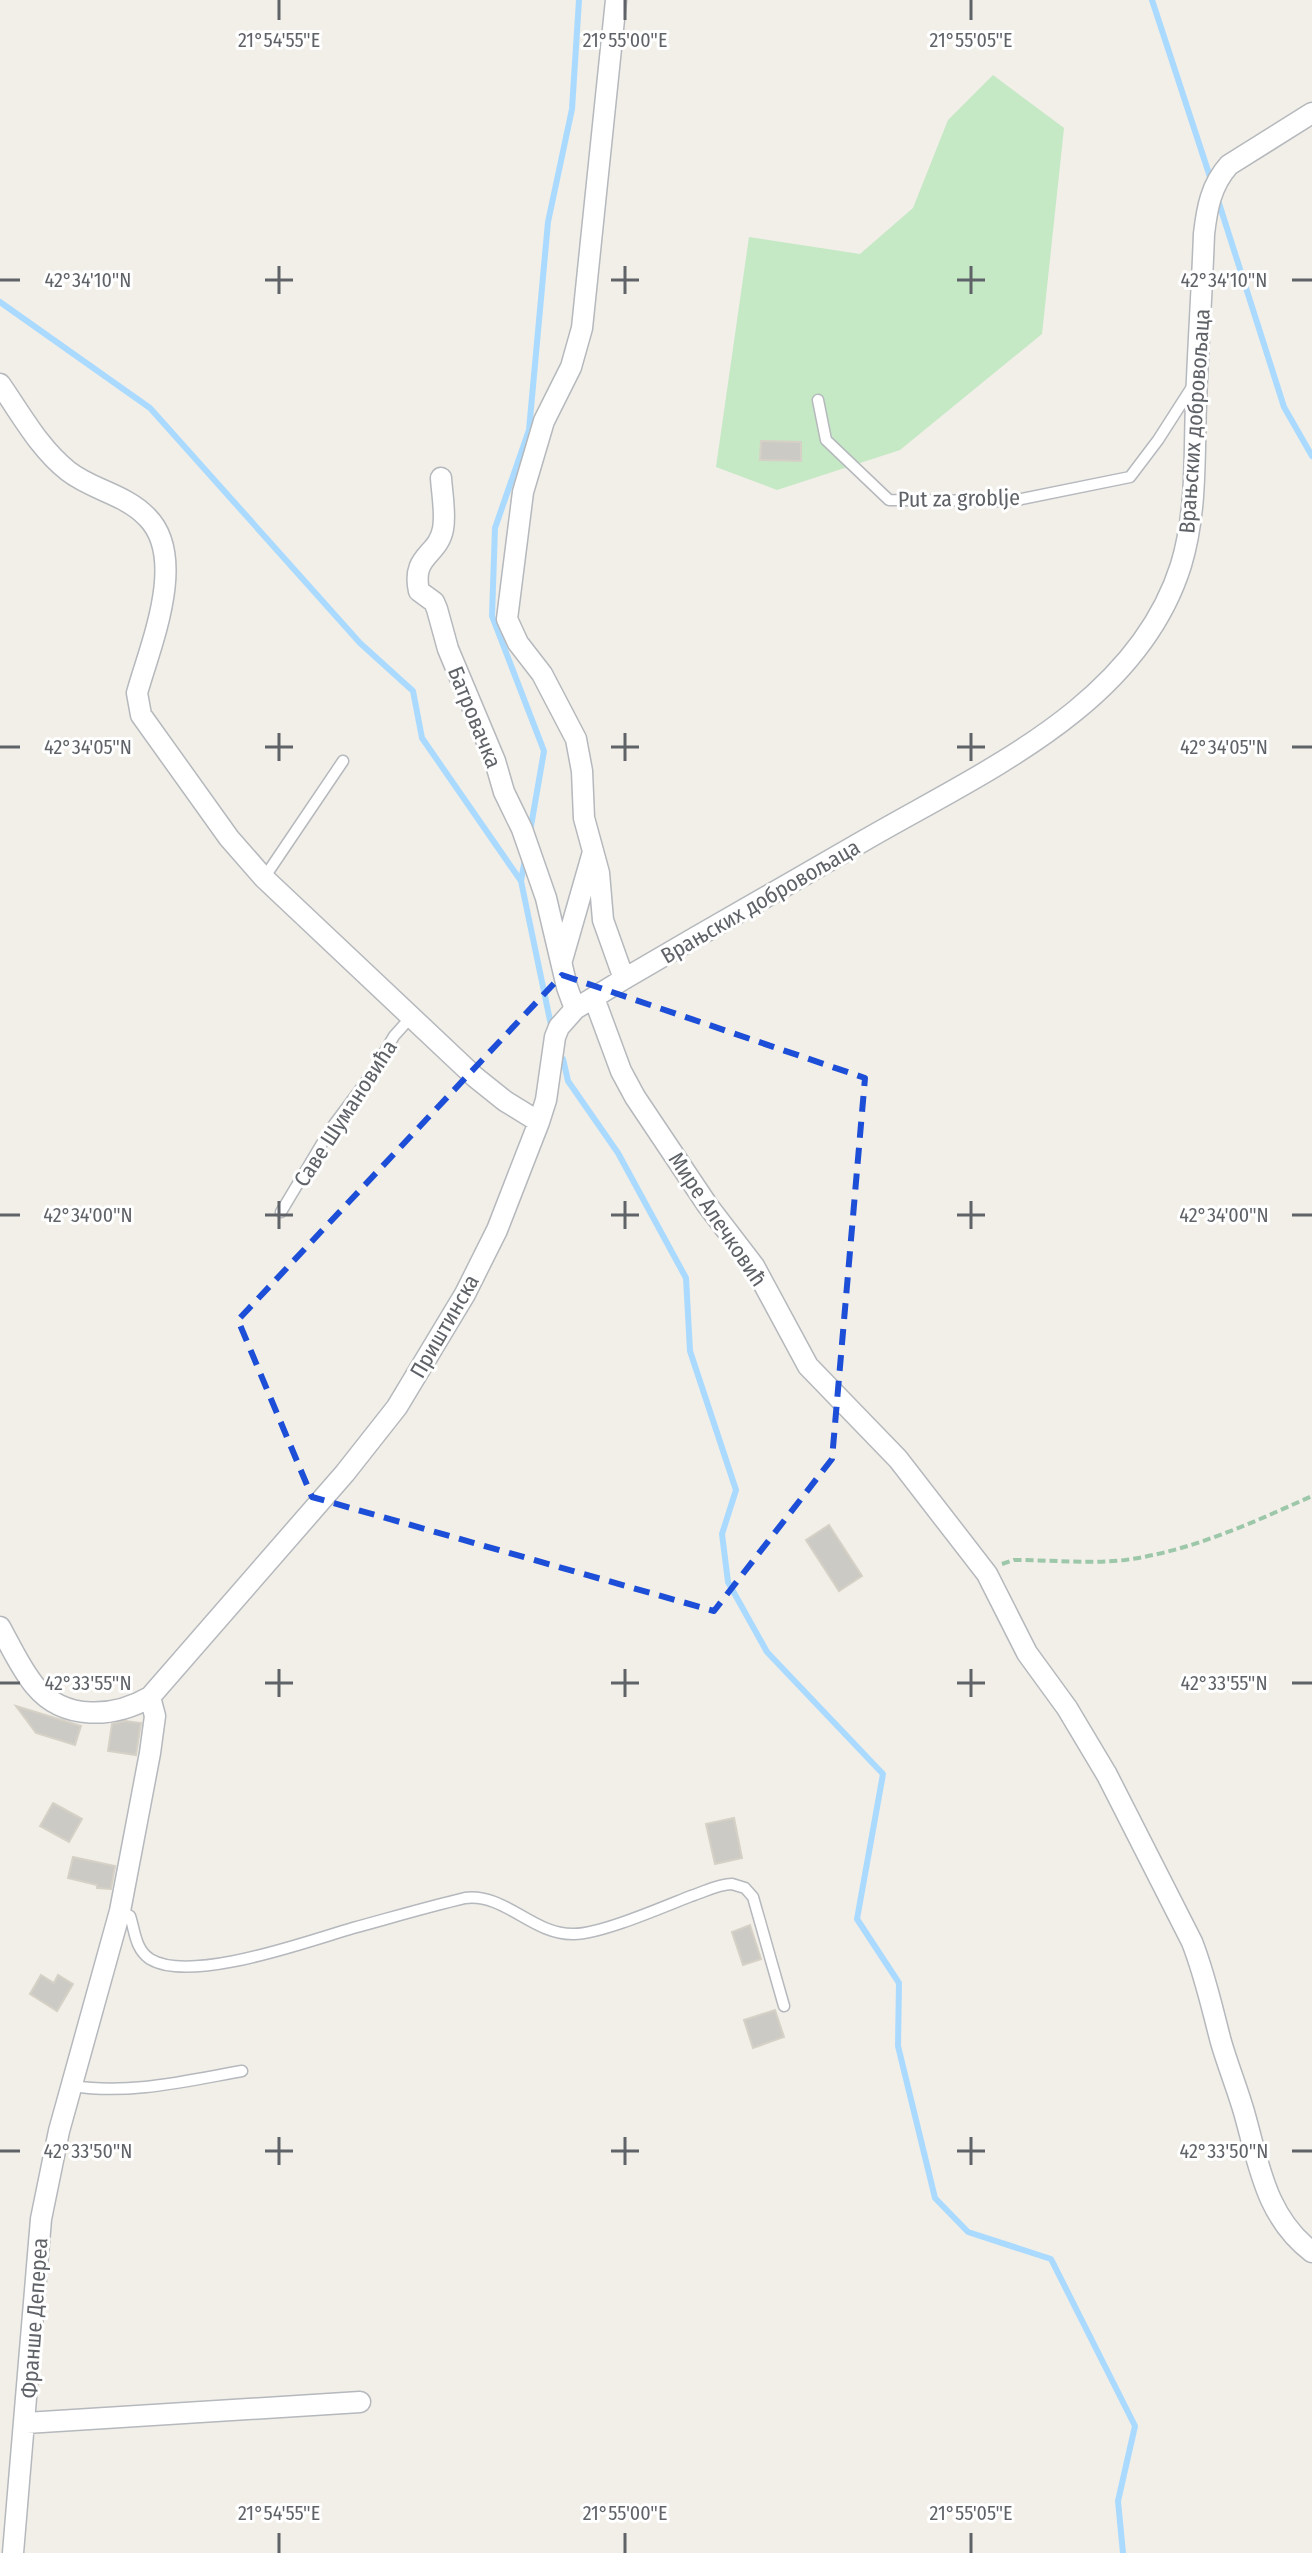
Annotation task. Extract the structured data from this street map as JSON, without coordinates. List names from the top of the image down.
{
  "streets": {
    "street": [
      "Врањских добровољаца",
      "Батровачка",
      "Саве Шумановића",
      "Мире Алечковић",
      "Приштинска",
      "Франше Депереа"
    ],
    "lane": ["Put za groblje"]
  },
  "crossings": [
    ["Врањских добровољаца", "Put za groblje"],
    ["Врањских добровољаца", "Мире Алечковић"],
    ["Врањских добровољаца", "Приштинска"],
    ["Батровачка", "Приштинска"],
    ["Саве Шумановића", "Приштинска"],
    ["Мире Алечковић", "Приштинска"],
    ["Приштинска", "Франше Депереа"]
  ],
  "coordinates": [
    "21°54'55\"E",
    "21°55'00\"E",
    "21°55'05\"E",
    "42°34'10\"N",
    "42°34'05\"N",
    "42°34'00\"N",
    "42°33'55\"N",
    "42°33'50\"N"
  ]
}
